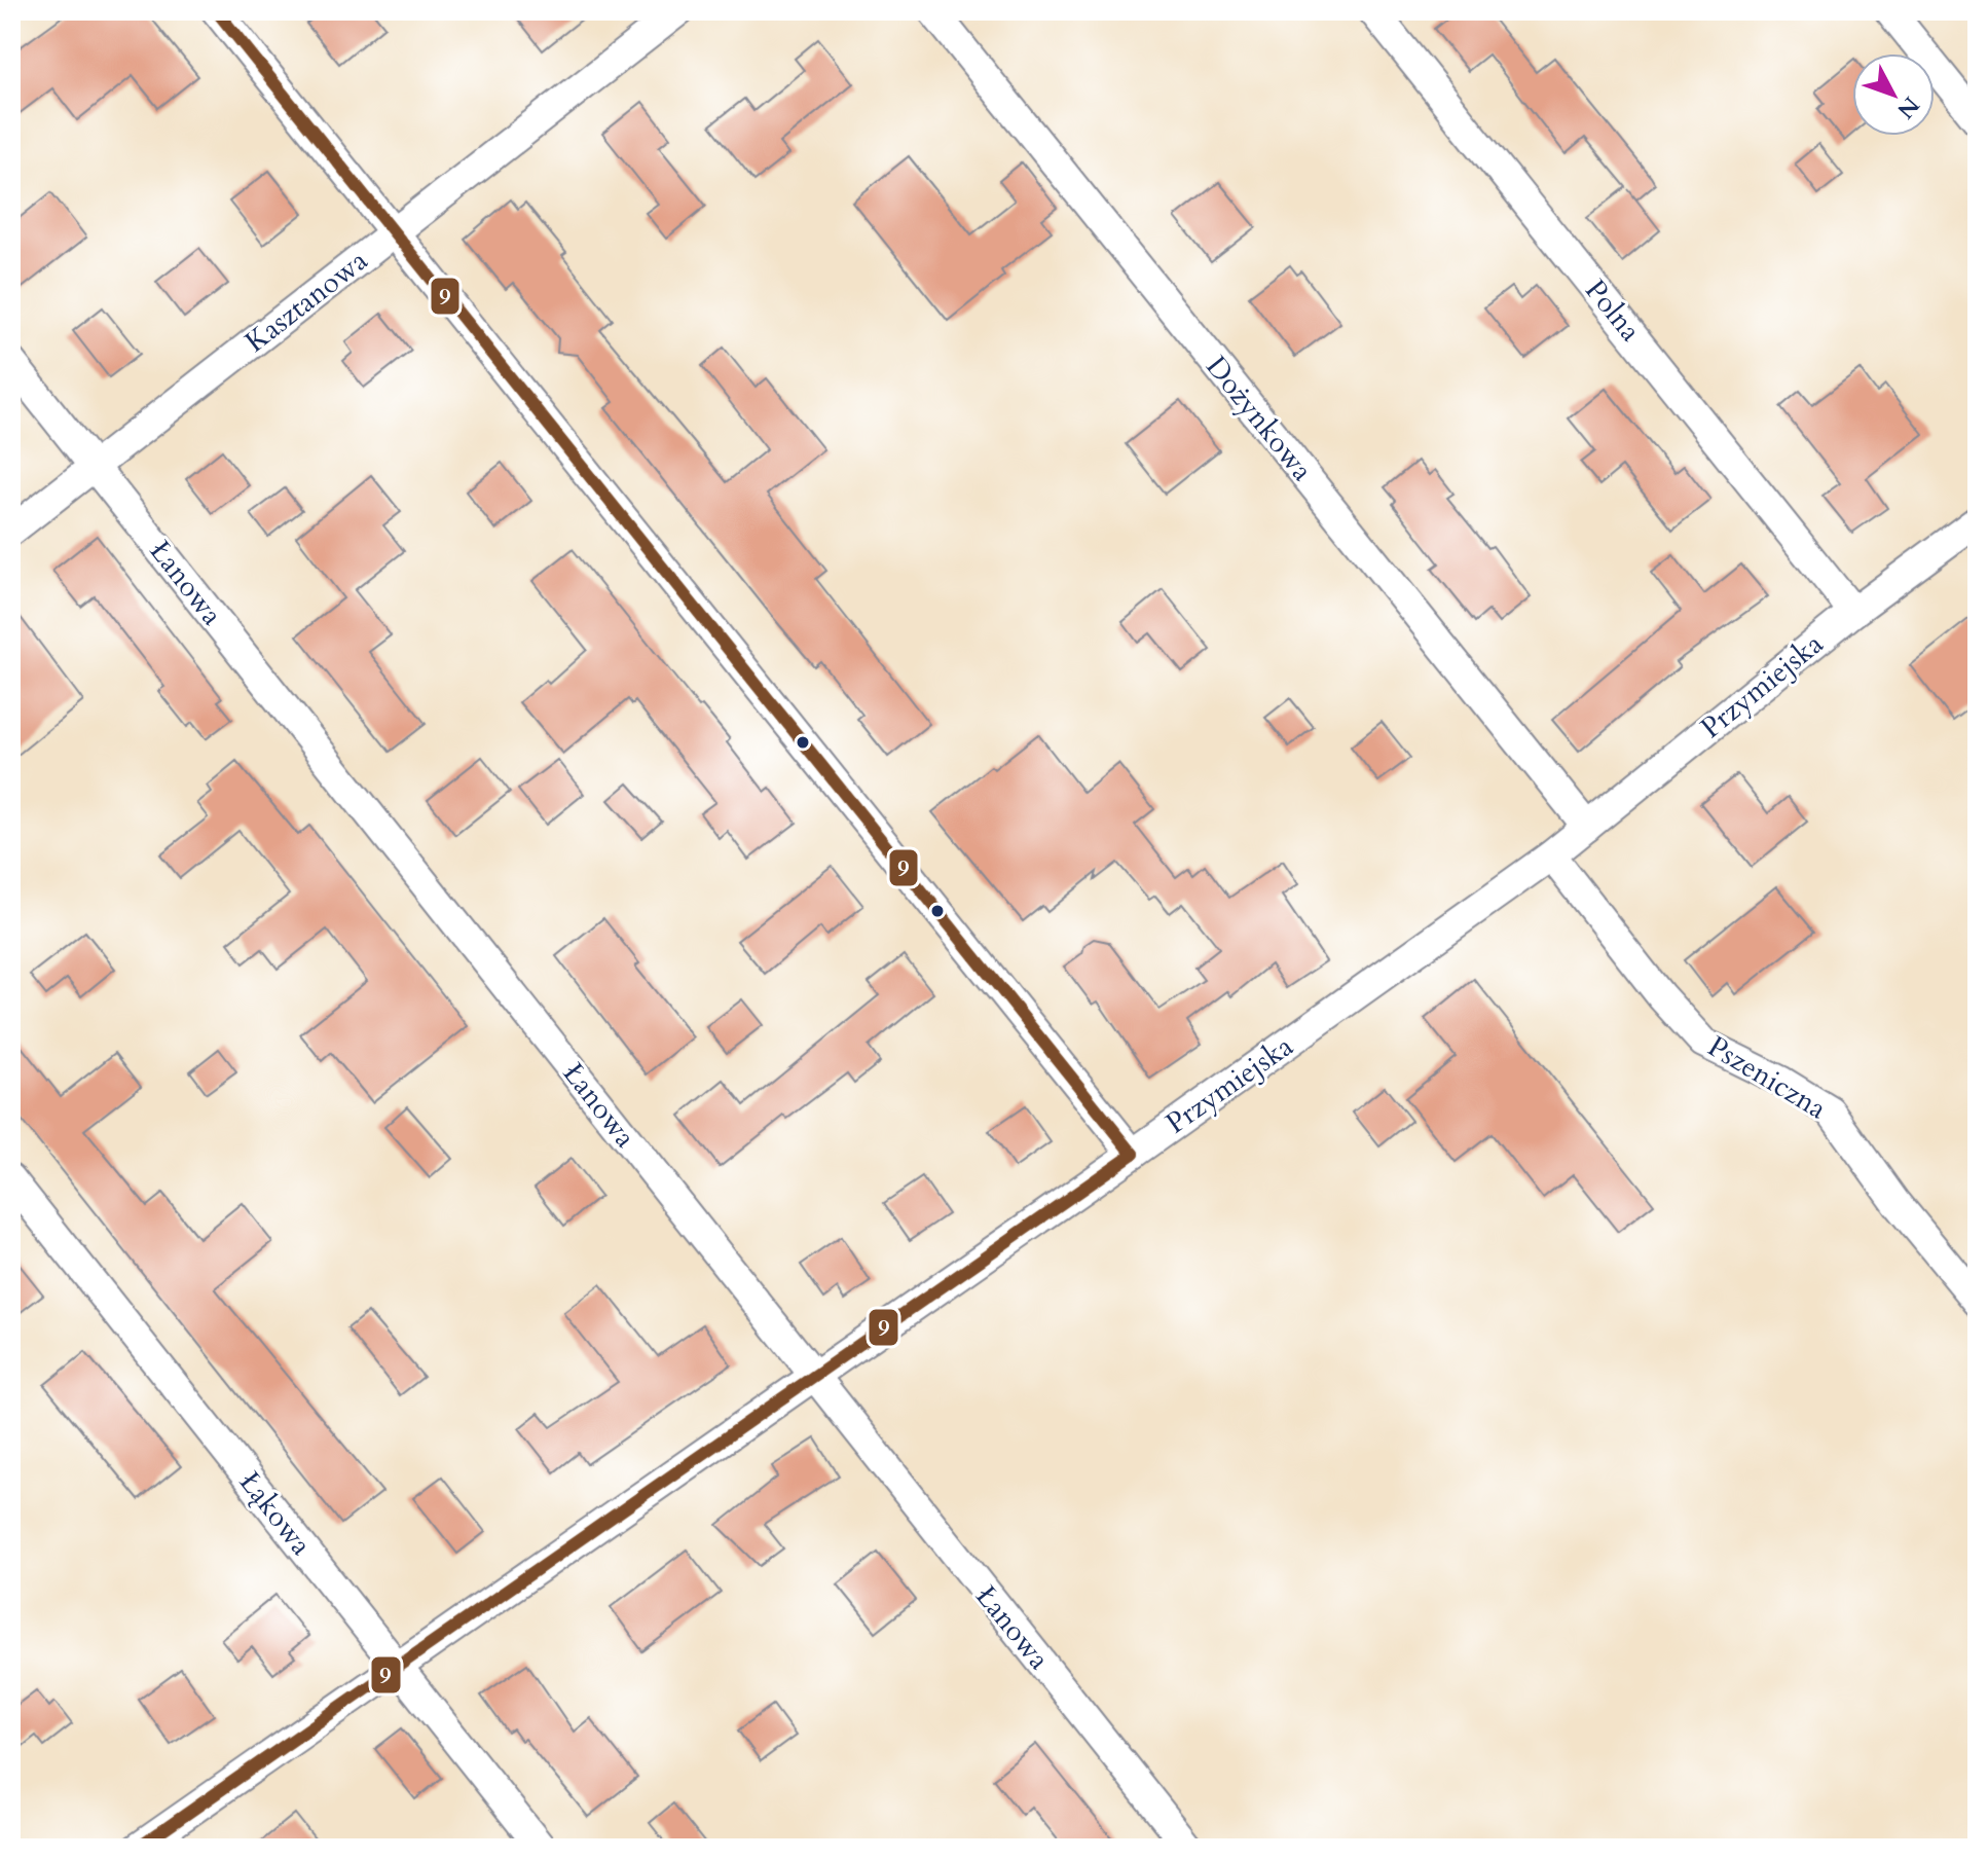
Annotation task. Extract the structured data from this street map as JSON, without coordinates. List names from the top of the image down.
{
  "streets": {
    "street": [
      "Kasztanowa",
      "Polna",
      "Dożynkowa",
      "Łanowa",
      "Przymiejska",
      "Pszeniczna",
      "Łąkowa"
    ]
  },
  "crossings": [
    ["Kasztanowa", "Łanowa"],
    ["Polna", "Przymiejska"],
    ["Dożynkowa", "Przymiejska"],
    ["Łanowa", "Przymiejska"],
    ["Przymiejska", "Pszeniczna"],
    ["Przymiejska", "Łąkowa"]
  ],
  "lines": ["transit line 9"],
  "north": "bottom right"
}
